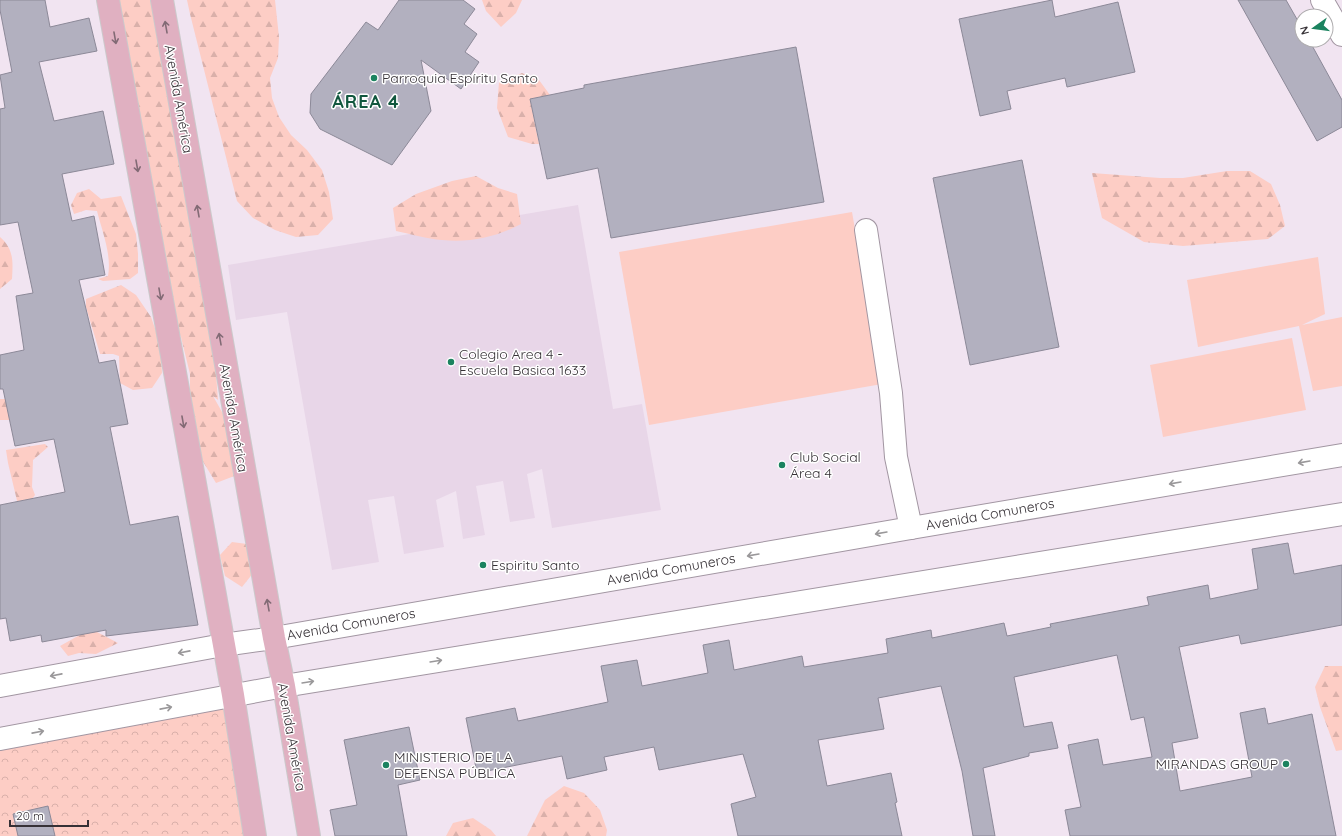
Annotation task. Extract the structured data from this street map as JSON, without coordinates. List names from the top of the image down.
{
  "streets": {
    "main road": ["Avenida América"],
    "street": ["Avenida Comuneros"]
  },
  "crossings": [
    ["Avenida América", "Avenida Comuneros"]
  ],
  "districts": ["ÁREA 4"],
  "places": [
    "Parroquia Espíritu Santo",
    "Colegio Area 4 - Escuela Basica 1633",
    "Club Social Área 4",
    "Espiritu Santo",
    "MIRANDAS GROUP",
    "MINISTERIO DE LA DEFENSA PÚBLICA"
  ],
  "scale_bar": "20 m",
  "north": "left"
}
